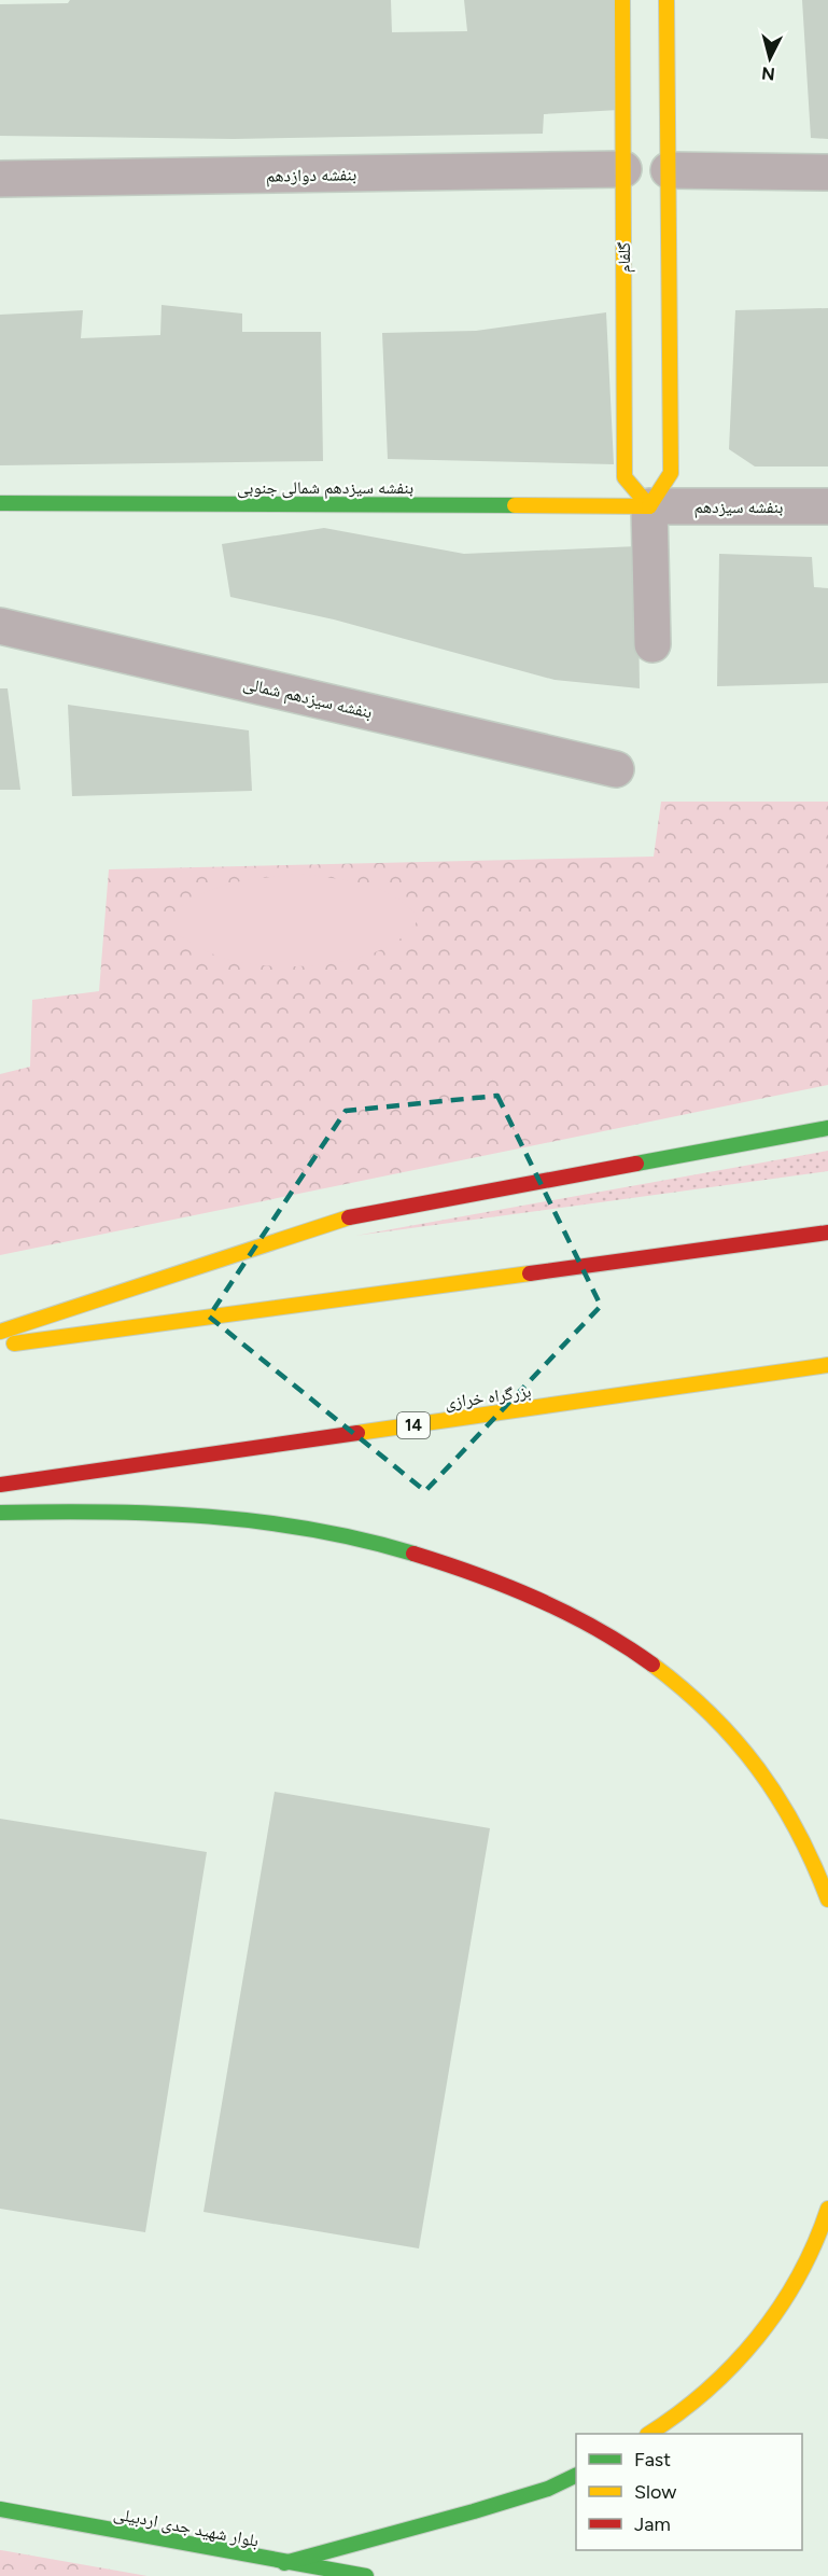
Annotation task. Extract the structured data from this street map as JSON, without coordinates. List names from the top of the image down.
{
  "streets": {
    "main road": [
      "گلفام",
      "بنفشه سیزدهم شمالی جنوبی",
      "بزرگراه خرازی",
      "14",
      "بلوار شهید جدی اردبیلی"
    ],
    "street": ["بنفشه دوازدهم", "بنفشه سیزدهم", "بنفشه سیزدهم شمالی"]
  },
  "crossings": [
    ["بنفشه دوازدهم", "گلفام"],
    ["گلفام", "بنفشه سیزدهم شمالی جنوبی"],
    ["گلفام", "بنفشه سیزدهم"],
    ["بنفشه سیزدهم شمالی جنوبی", "بنفشه سیزدهم"]
  ],
  "legend": ["Fast", "Slow", "Jam"],
  "north": "bottom"
}
